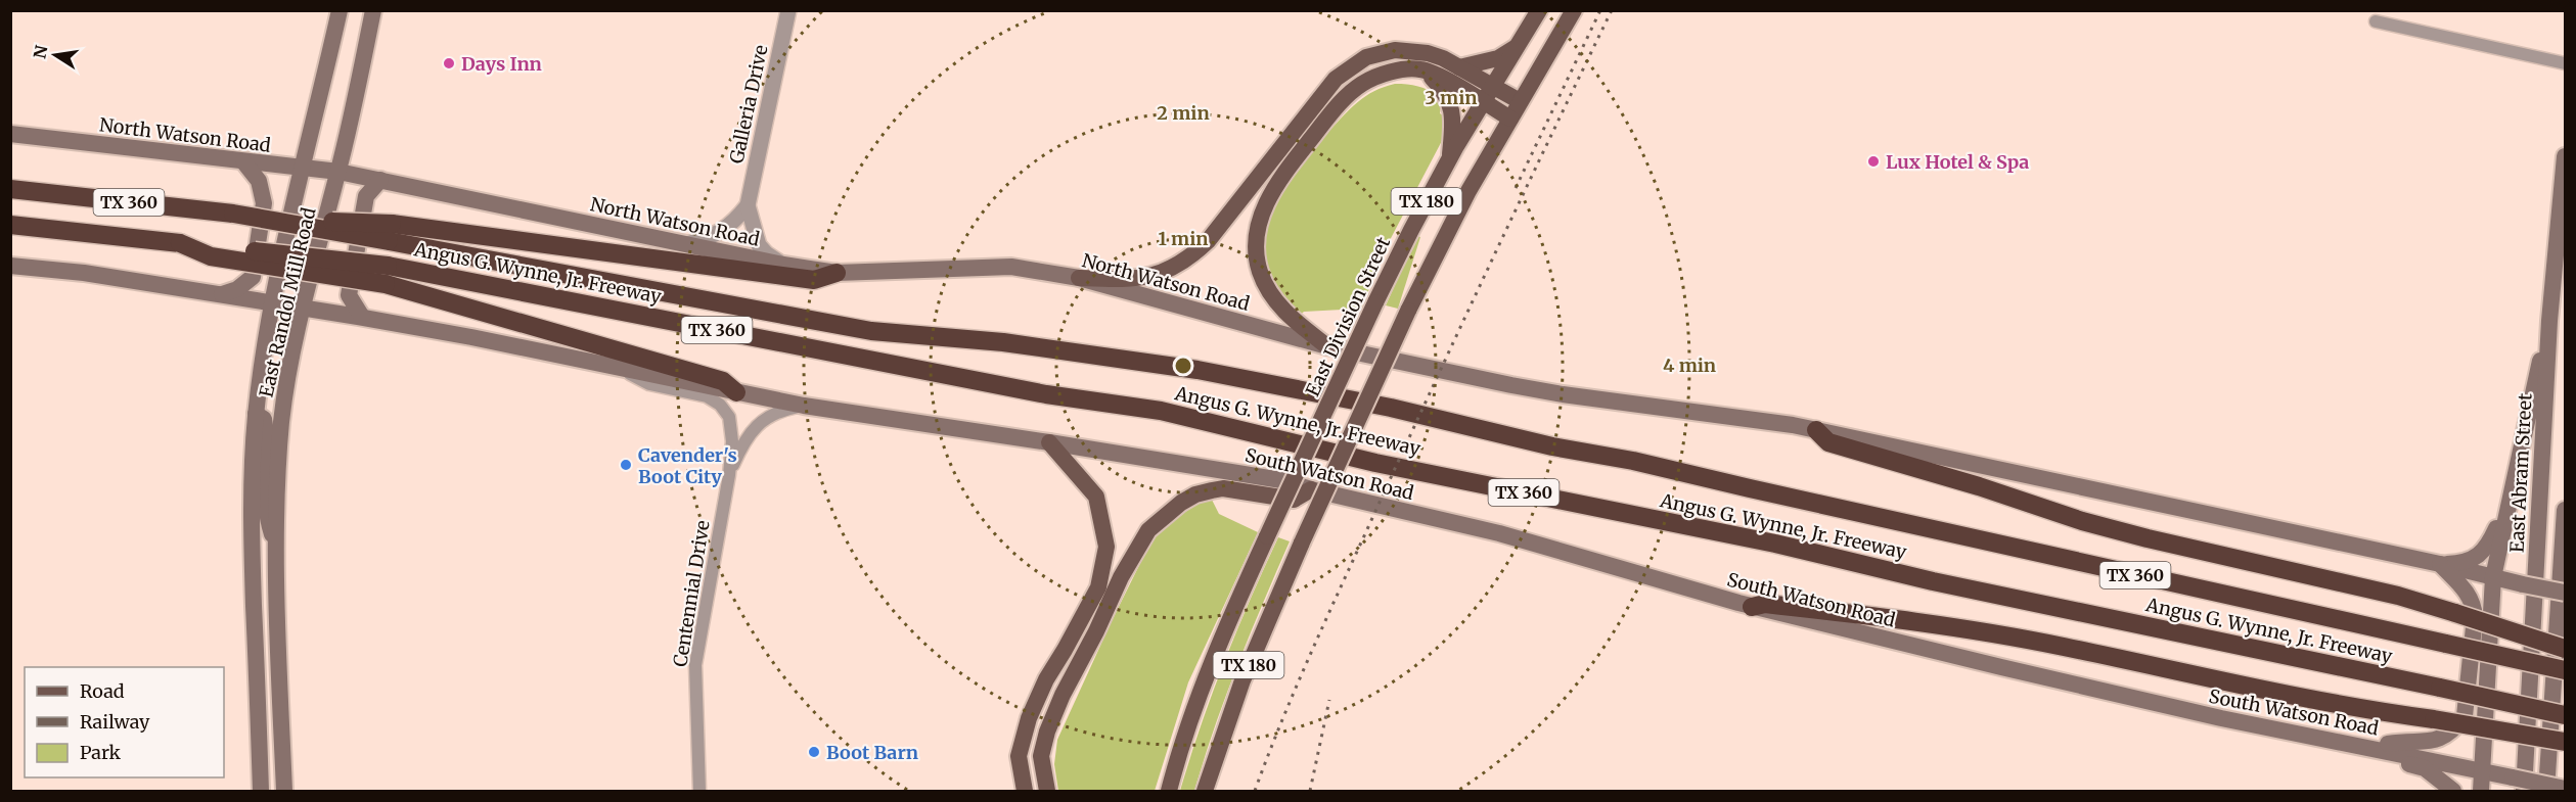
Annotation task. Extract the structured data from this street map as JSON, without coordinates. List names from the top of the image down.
{
  "streets": {
    "highway": ["TX 360", "Angus G. Wynne, Jr. Freeway"],
    "main road": [
      "North Watson Road",
      "TX 180",
      "East Randol Mill Road",
      "East Division Street",
      "East Abram Street",
      "South Watson Road"
    ],
    "street": ["Galleria Drive", "Centennial Drive"]
  },
  "crossings": [
    ["North Watson Road", "East Randol Mill Road"],
    ["TX 360", "Angus G. Wynne, Jr. Freeway"]
  ],
  "places": [
    "Days Inn",
    "Lux Hotel & Spa",
    "Cavender's Boot City",
    "Boot Barn"
  ],
  "legend": ["Road", "Railway", "Park"],
  "north": "left",
  "rings": [
    "3 min",
    "2 min",
    "1 min",
    "4 min"
  ]
}
